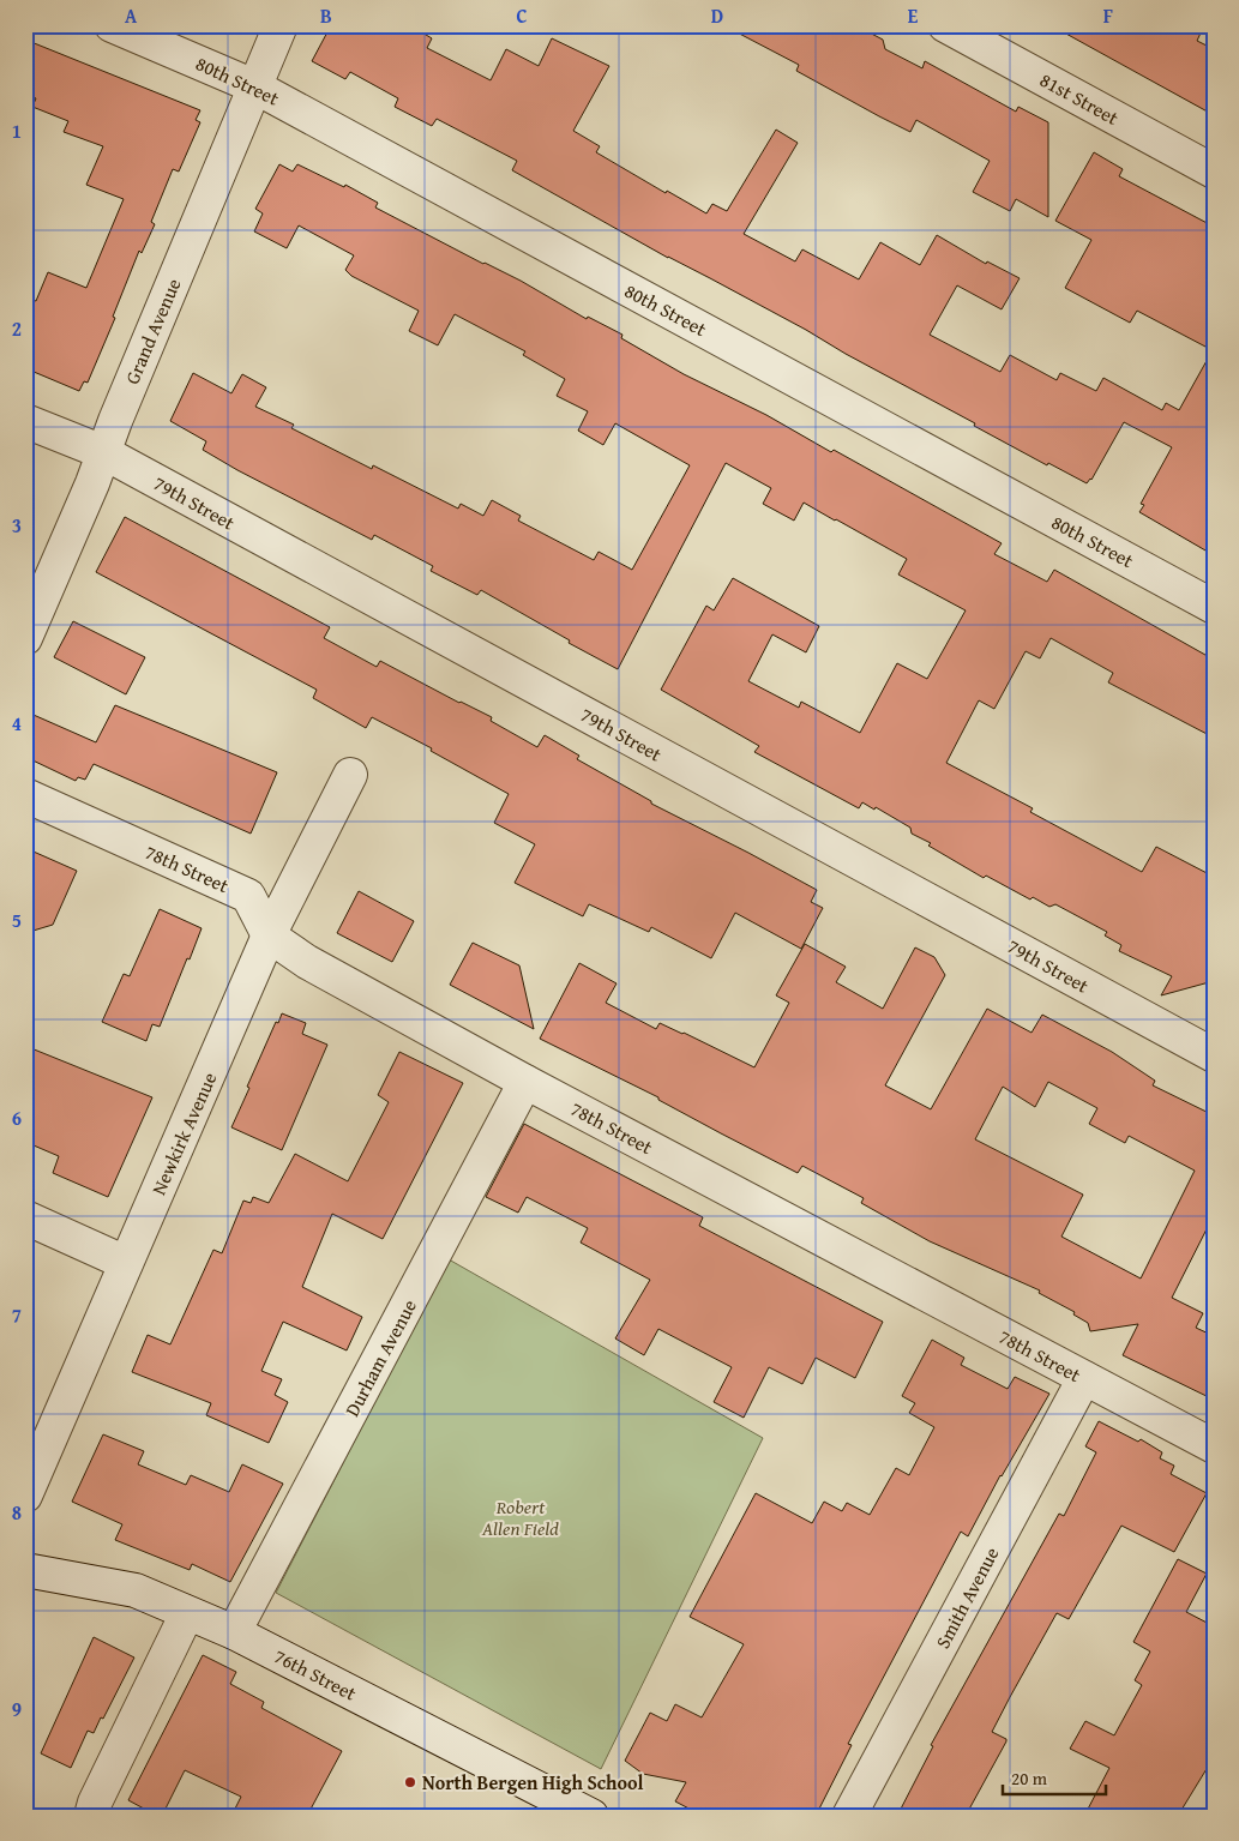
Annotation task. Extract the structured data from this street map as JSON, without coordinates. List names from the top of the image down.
{
  "streets": {
    "street": [
      "80th Street",
      "81st Street",
      "Grand Avenue",
      "79th Street",
      "78th Street",
      "Newkirk Avenue",
      "Durham Avenue",
      "Smith Avenue",
      "76th Street"
    ]
  },
  "crossings": [
    ["80th Street", "Grand Avenue"],
    ["Grand Avenue", "79th Street"],
    ["78th Street", "Newkirk Avenue"],
    ["78th Street", "Durham Avenue"],
    ["78th Street", "Smith Avenue"],
    ["Durham Avenue", "76th Street"]
  ],
  "parks": ["Robert Allen Field"],
  "places": ["North Bergen High School"],
  "scale_bar": "20 m",
  "grid": {
    "columns": [
      "A",
      "B",
      "C",
      "D",
      "E",
      "F"
    ],
    "rows": [
      "1",
      "2",
      "3",
      "4",
      "5",
      "6",
      "7",
      "8",
      "9"
    ]
  }
}
